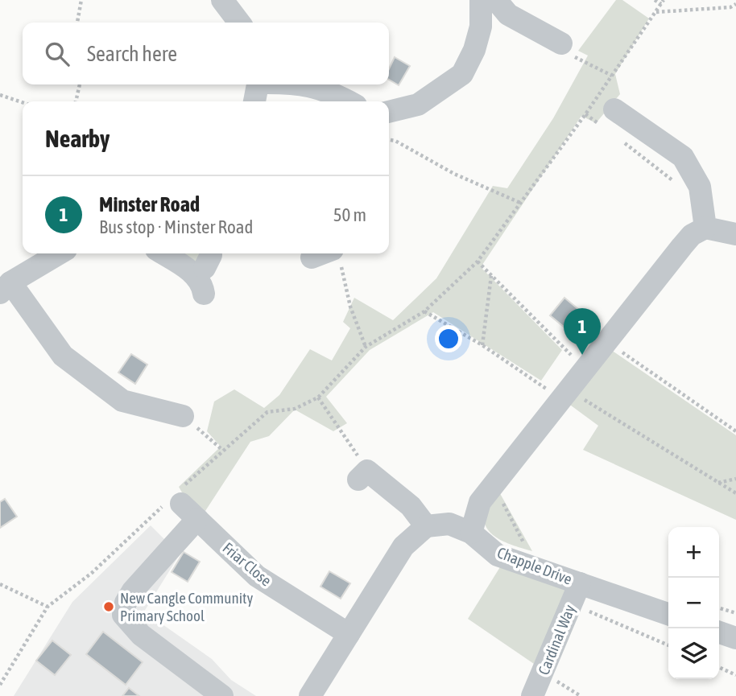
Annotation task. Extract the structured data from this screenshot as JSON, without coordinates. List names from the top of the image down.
{
  "streets": {
    "street": ["Friar Close", "Chapple Drive", "Cardinal Way"]
  },
  "crossings": [
    ["Chapple Drive", "Cardinal Way"]
  ],
  "places": ["New Cangle Community Primary School"],
  "page": {
    "search": "Search here",
    "heading": "Nearby",
    "list": [
      {
        "mark": "1",
        "name": "Minster Road",
        "note": "Bus stop · Minster Road",
        "value": "50 m"
      }
    ],
    "pins": "1",
    "map_buttons": ["+", "−"]
  }
}
